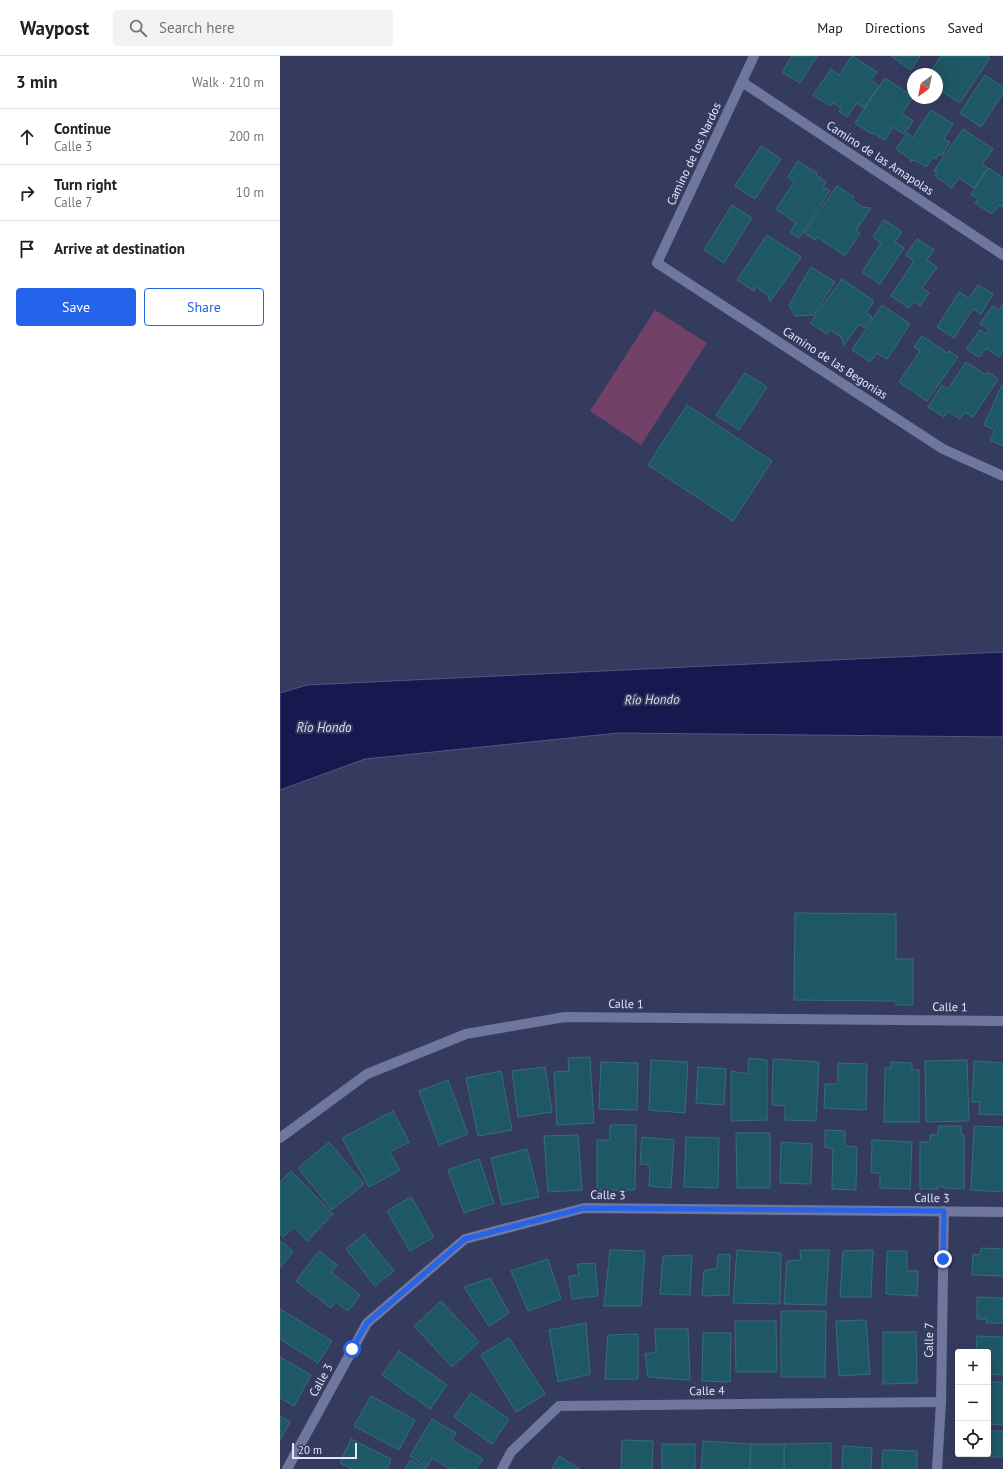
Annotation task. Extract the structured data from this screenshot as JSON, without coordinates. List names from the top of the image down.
{
  "streets": {
    "street": [
      "Camino de los Nardos",
      "Camino de las Amapolas",
      "Camino de las Begonias",
      "Calle 1",
      "Calle 3",
      "Calle 7",
      "Calle 4"
    ]
  },
  "crossings": [
    ["Camino de los Nardos", "Camino de las Amapolas"],
    ["Camino de los Nardos", "Camino de las Begonias"],
    ["Calle 3", "Calle 7"],
    ["Calle 7", "Calle 4"]
  ],
  "water": ["Río Hondo"],
  "scale_bar": "20 m",
  "north": "bottom left",
  "page": {
    "header": "Waypost",
    "search": "Search here",
    "nav": ["Map", "Directions", "Saved"],
    "heading": ["3 min", "Walk · 210 m"],
    "list": [
      ["Continue", "Calle 3", "200 m"],
      ["Turn right", "Calle 7", "10 m"],
      "Arrive at destination"
    ],
    "buttons": ["Save", "Share"],
    "map_buttons": ["+", "−"],
    "scale": "20 m"
  }
}
